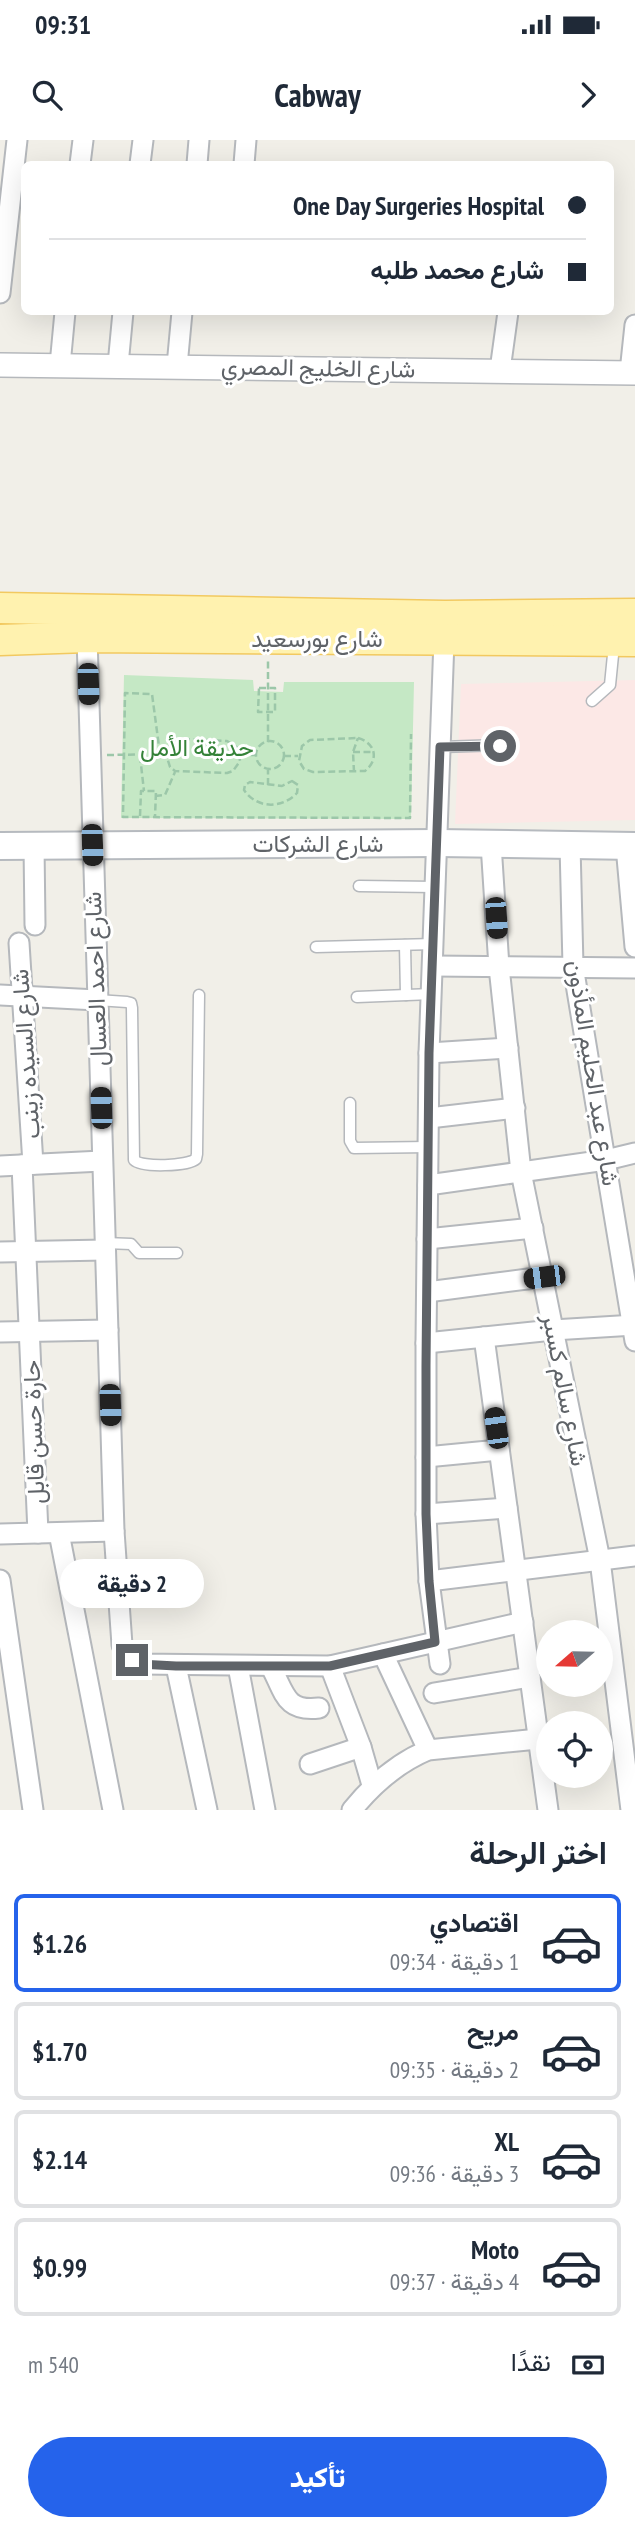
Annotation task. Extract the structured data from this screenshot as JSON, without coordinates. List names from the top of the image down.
{
  "streets": {
    "main road": ["شارع بورسعيد", "شارع الشركات"],
    "street": [
      "شارع الخليج المصري",
      "شارع احمد العسال",
      "شارع السيده زينب",
      "شارع عبد الحليم المأذون",
      "شارع سالم كسبر",
      "حارة حسن قابل"
    ]
  },
  "crossings": [
    ["شارع بورسعيد", "شارع احمد العسال"],
    ["شارع الشركات", "شارع احمد العسال"],
    ["شارع الشركات", "شارع عبد الحليم المأذون"],
    ["شارع الشركات", "شارع سالم كسبر"],
    ["شارع السيده زينب", "حارة حسن قابل"]
  ],
  "parks": ["حديقة الأمل"],
  "north": "left",
  "page": {
    "status": "09:31",
    "header": "Cabway",
    "banner": ["One Day Surgeries Hospital", "شارع محمد طلبه"],
    "bubble": "2 دقيقة",
    "heading": "اختر الرحلة",
    "list": [
      {
        "name": "اقتصادي",
        "note": "1 دقيقة · 09:34",
        "value": "$1.26"
      },
      {
        "name": "مريح",
        "note": "2 دقيقة · 09:35",
        "value": "$1.70"
      },
      {
        "name": "XL",
        "note": "3 دقيقة · 09:36",
        "value": "$2.14"
      },
      {
        "name": "Moto",
        "note": "4 دقيقة · 09:37",
        "value": "$0.99"
      }
    ],
    "pay": ["نقدًا", "540 m"],
    "buttons": "تأكيد"
  }
}
